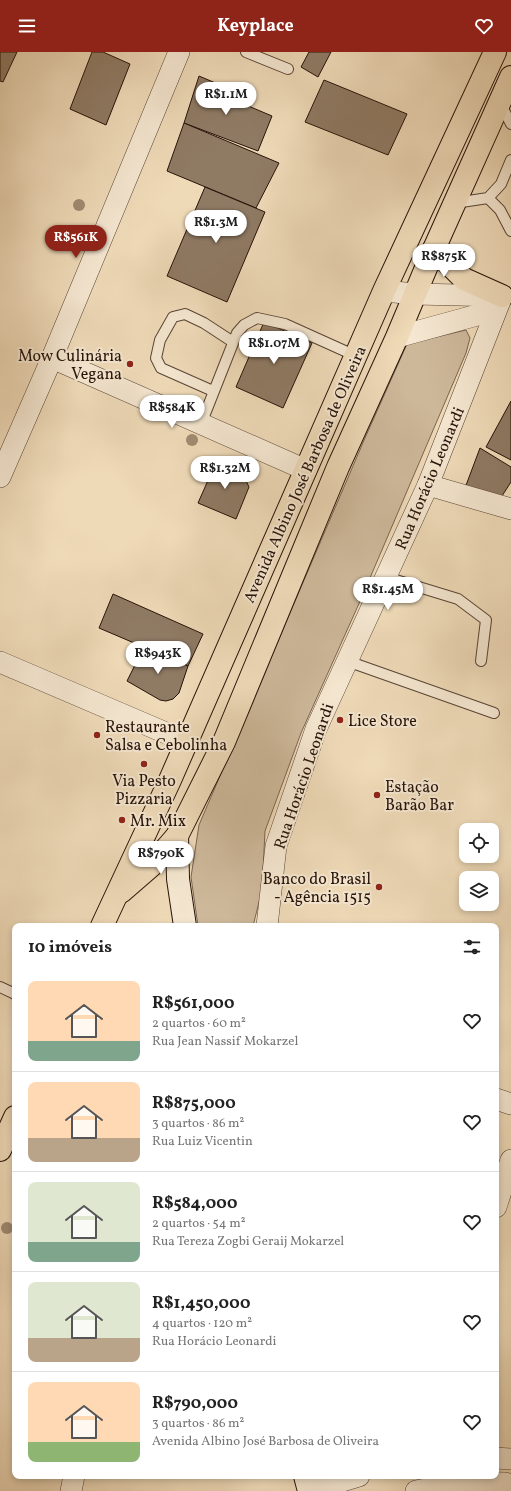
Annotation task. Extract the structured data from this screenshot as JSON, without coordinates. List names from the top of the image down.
{
  "streets": {
    "main road": ["Avenida Albino José Barbosa de Oliveira"],
    "street": ["Rua Horácio Leonardi"]
  },
  "places": [
    "Mow Culinária Vegana",
    "Lice Store",
    "Restaurante Salsa e Cebolinha",
    "Via Pesto Pizzaria",
    "Estação Barão Bar",
    "Mr. Mix",
    "Banco do Brasil - Agência 1515"
  ],
  "page": {
    "header": "Keyplace",
    "price": [
      "R$1.1M",
      "R$1.3M",
      "R$561K",
      "R$875K",
      "R$1.07M",
      "R$584K",
      "R$1.32M",
      "R$1.45M",
      "R$943K",
      "R$790K"
    ],
    "heading": "10 imóveis",
    "list": [
      {
        "name": "R$561,000",
        "note": "2 quartos · 60 m² · Rua Jean Nassif Mokarzel"
      },
      {
        "name": "R$875,000",
        "note": "3 quartos · 86 m² · Rua Luiz Vicentin"
      },
      {
        "name": "R$584,000",
        "note": "2 quartos · 54 m² · Rua Tereza Zogbi Geraij Mokarzel"
      },
      {
        "name": "R$1,450,000",
        "note": "4 quartos · 120 m² · Rua Horácio Leonardi"
      },
      {
        "name": "R$790,000",
        "note": "3 quartos · 86 m² · Avenida Albino José Barbosa de Oliveira"
      }
    ]
  }
}
